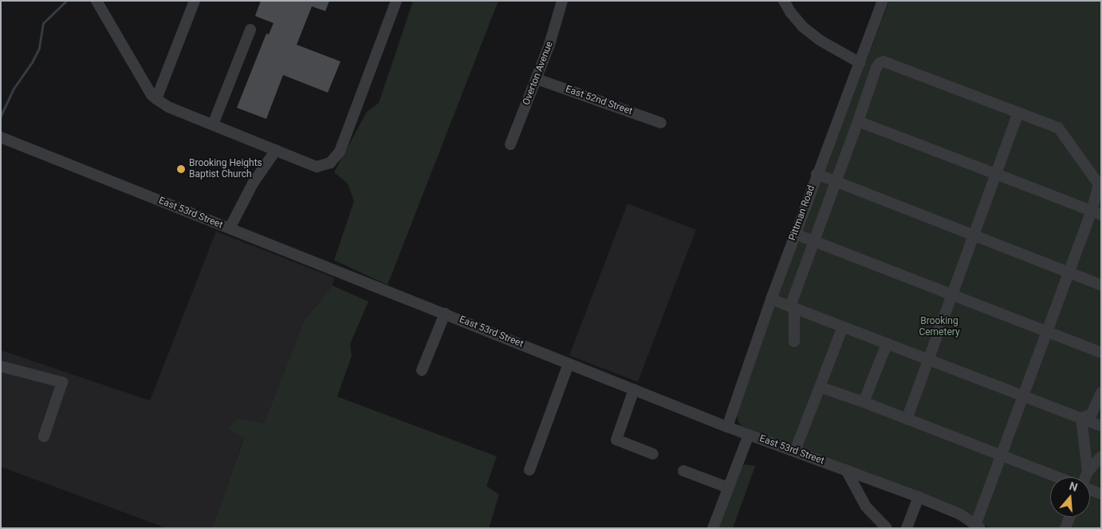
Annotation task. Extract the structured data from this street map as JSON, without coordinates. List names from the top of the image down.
{
  "streets": {
    "street": [
      "Overton Avenue",
      "East 52nd Street",
      "East 53rd Street",
      "Pittman Road"
    ]
  },
  "crossings": [
    ["Overton Avenue", "East 52nd Street"],
    ["East 53rd Street", "Pittman Road"]
  ],
  "parks": ["Brooking Cemetery"],
  "places": ["Brooking Heights Baptist Church"],
  "north": "top"
}
